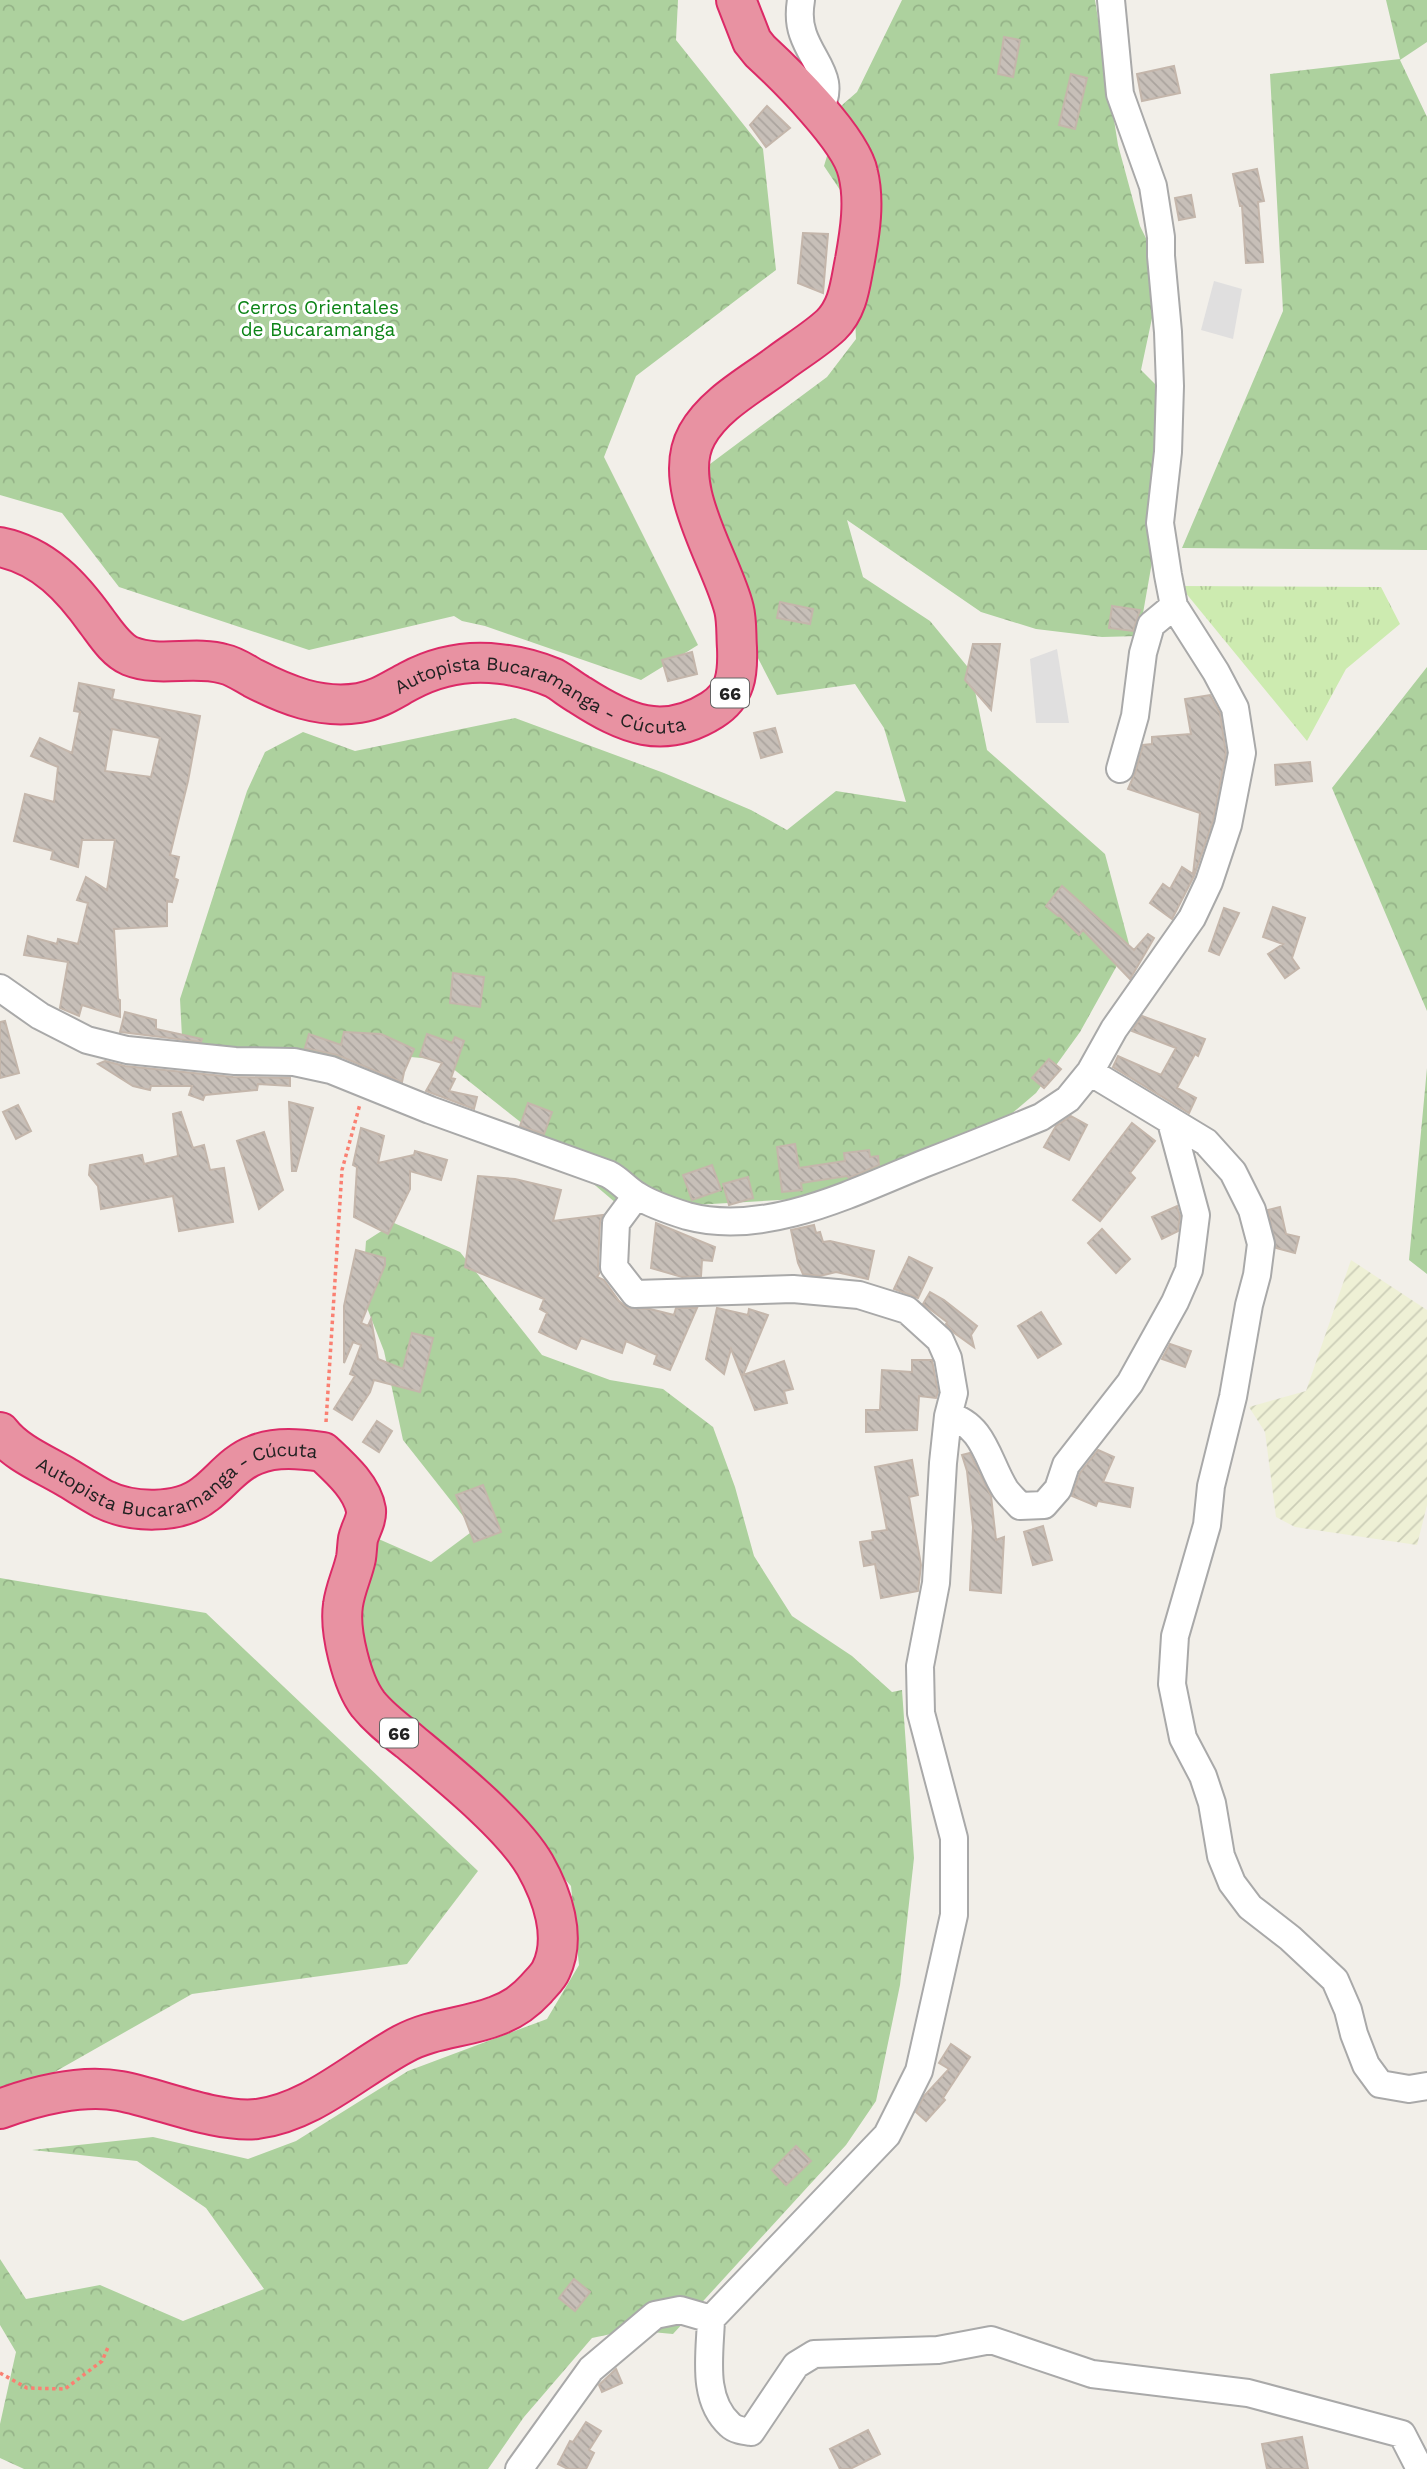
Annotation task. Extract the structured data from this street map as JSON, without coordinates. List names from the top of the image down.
{
  "streets": {
    "highway": ["66", "Autopista Bucaramanga - Cúcuta"]
  },
  "parks": ["Cerros Orientales de Bucaramanga"]
}
